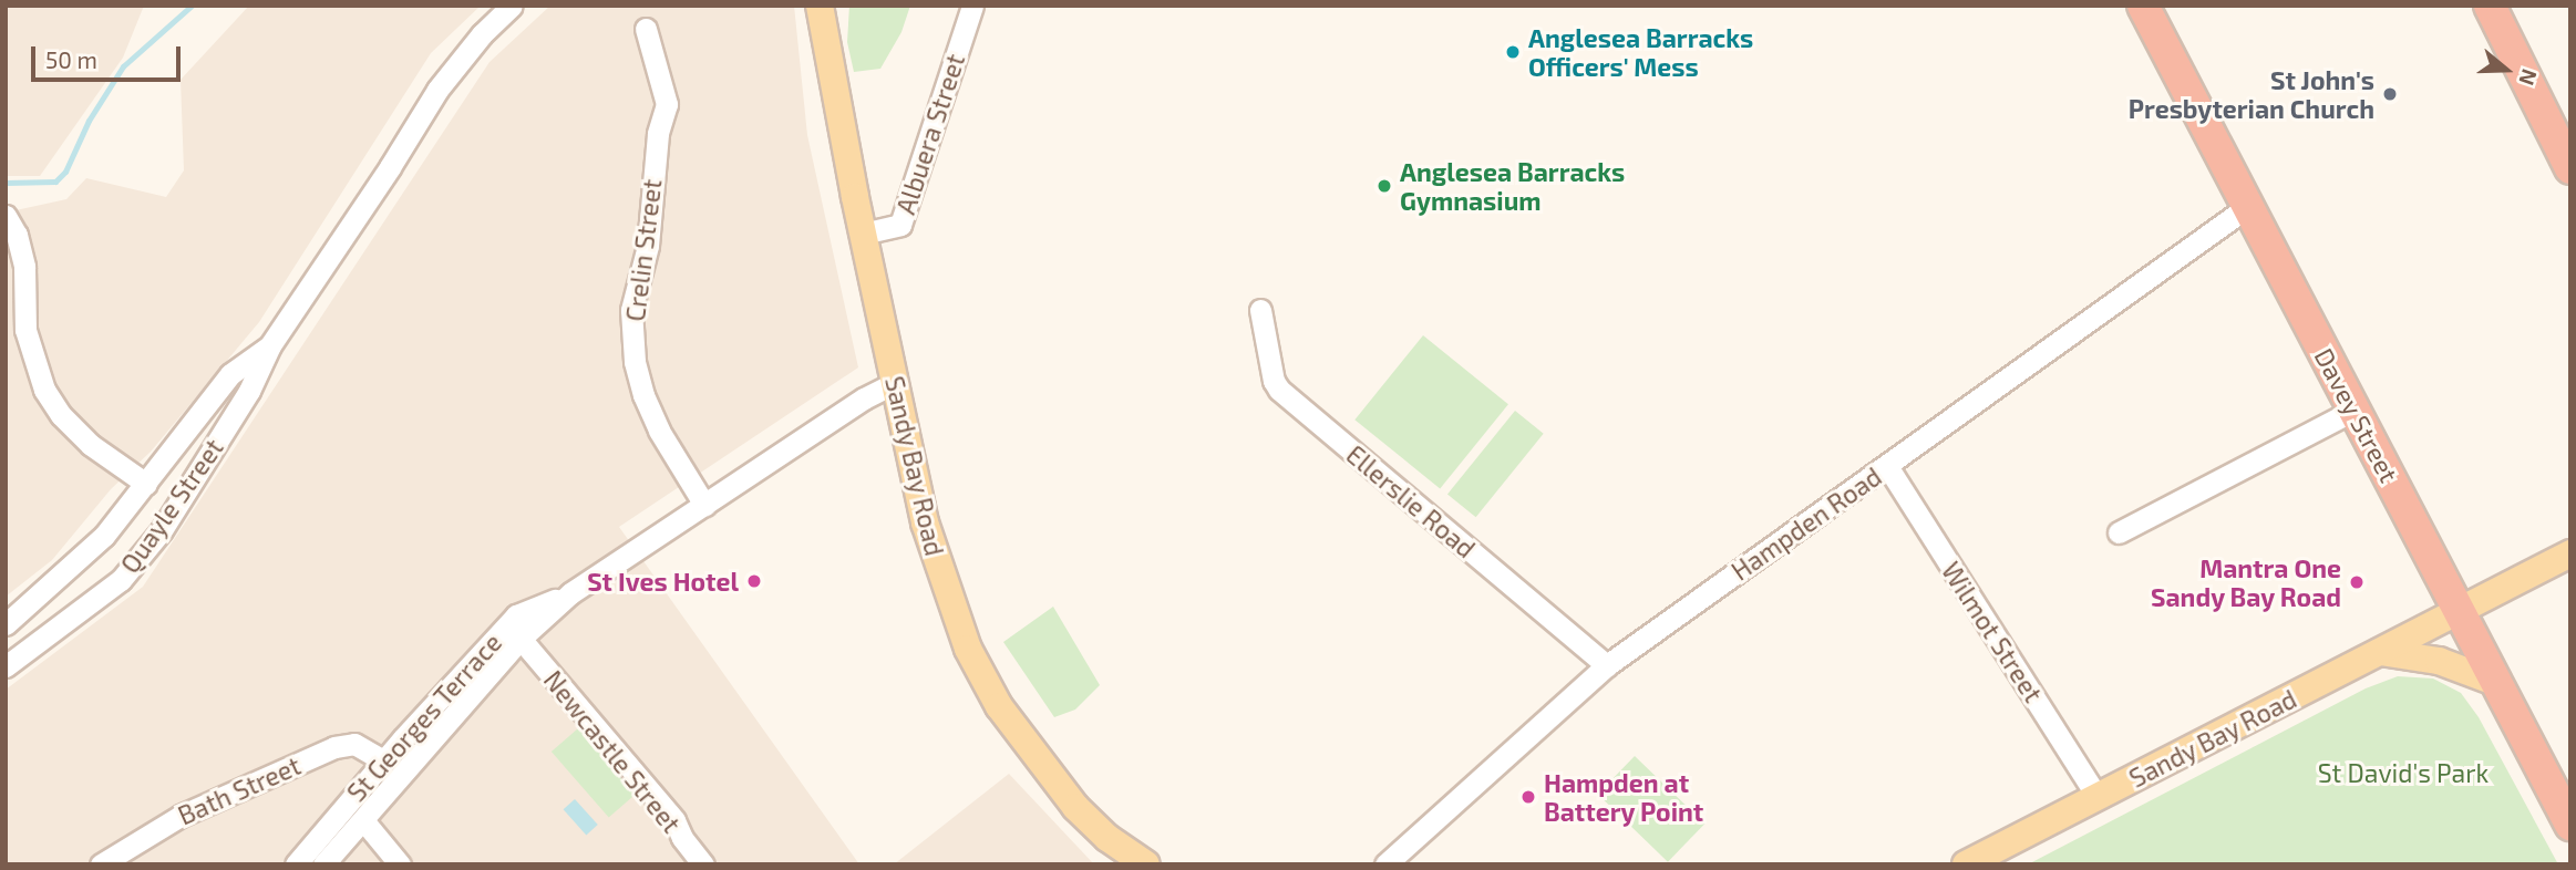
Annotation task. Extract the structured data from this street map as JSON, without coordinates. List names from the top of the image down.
{
  "streets": {
    "highway": ["Davey Street"],
    "main road": ["Sandy Bay Road"],
    "street": [
      "Albuera Street",
      "Crelin Street",
      "Ellerslie Road",
      "Quayle Street",
      "Hampden Road",
      "Wilmot Street",
      "St Georges Terrace",
      "Newcastle Street",
      "Bath Street"
    ]
  },
  "crossings": [
    ["Albuera Street", "Sandy Bay Road"],
    ["Crelin Street", "St Georges Terrace"],
    ["Davey Street", "Sandy Bay Road"],
    ["Davey Street", "Hampden Road"],
    ["Sandy Bay Road", "Wilmot Street"],
    ["Sandy Bay Road", "St Georges Terrace"],
    ["Ellerslie Road", "Hampden Road"],
    ["Hampden Road", "Wilmot Street"],
    ["St Georges Terrace", "Newcastle Street"],
    ["St Georges Terrace", "Bath Street"]
  ],
  "parks": ["St David's Park"],
  "places": [
    "Anglesea Barracks Officers' Mess",
    "St John's Presbyterian Church",
    "Anglesea Barracks Gymnasium",
    "St Ives Hotel",
    "Mantra One Sandy Bay Road",
    "Hampden at Battery Point"
  ],
  "scale_bar": "50 m",
  "north": "right"
}
